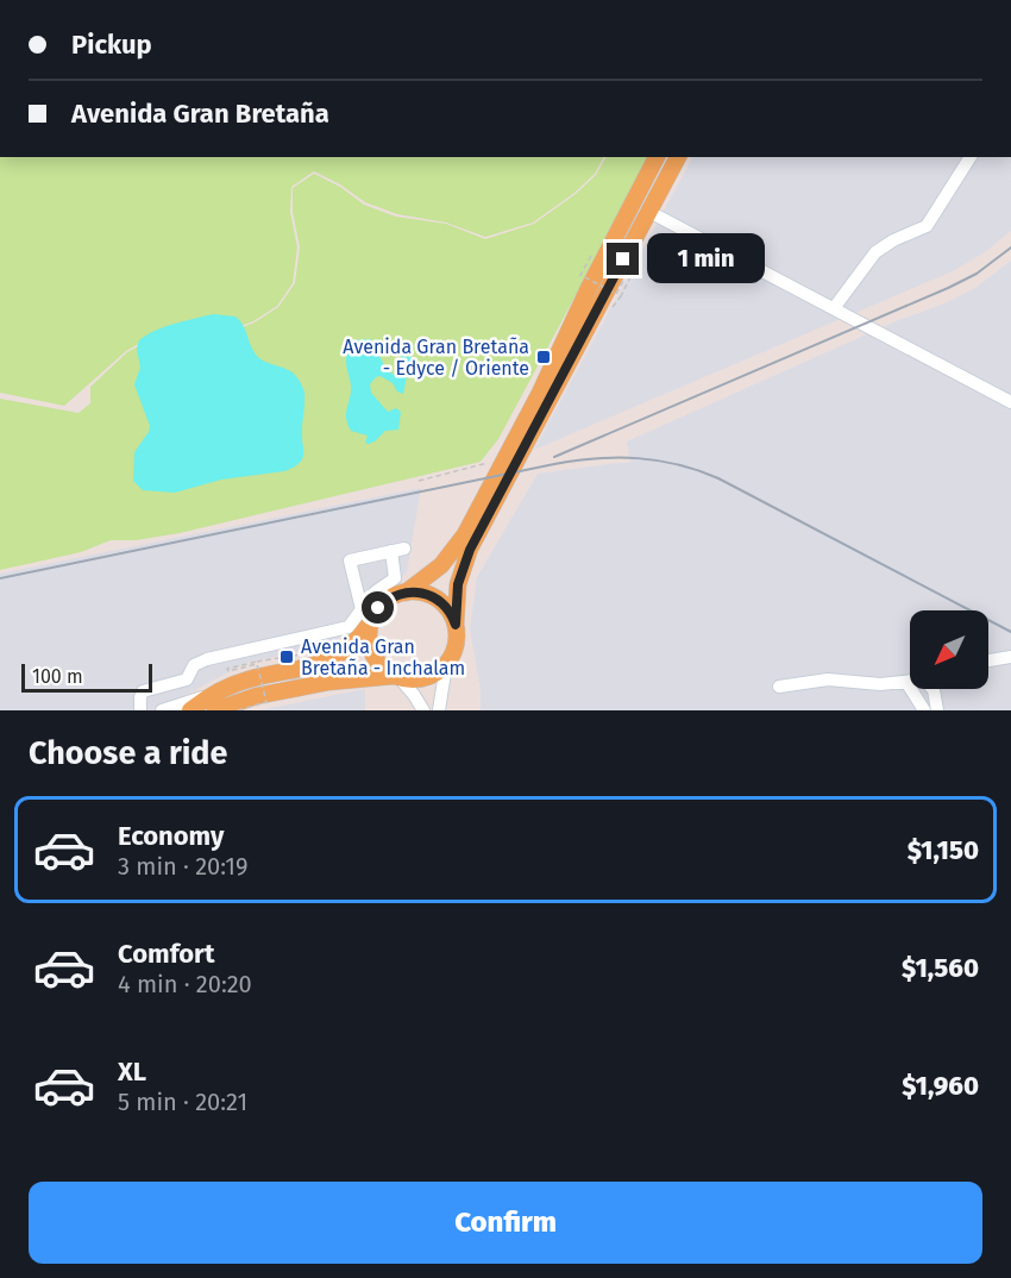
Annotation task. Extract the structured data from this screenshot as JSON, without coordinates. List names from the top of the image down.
{
  "places": {
    "transit": ["Avenida Gran Bretaña - Edyce / Oriente", "Avenida Gran Bretaña - Inchalam"]
  },
  "scale_bar": "100 m",
  "north": "bottom left",
  "page": {
    "banner": ["Pickup", "Avenida Gran Bretaña"],
    "bubble": "1 min",
    "scale": "100 m",
    "heading": "Choose a ride",
    "list": [
      {
        "name": "Economy",
        "note": "3 min · 20:19",
        "value": "$1,150"
      },
      {
        "name": "Comfort",
        "note": "4 min · 20:20",
        "value": "$1,560"
      },
      {
        "name": "XL",
        "note": "5 min · 20:21",
        "value": "$1,960"
      }
    ],
    "buttons": "Confirm"
  }
}
